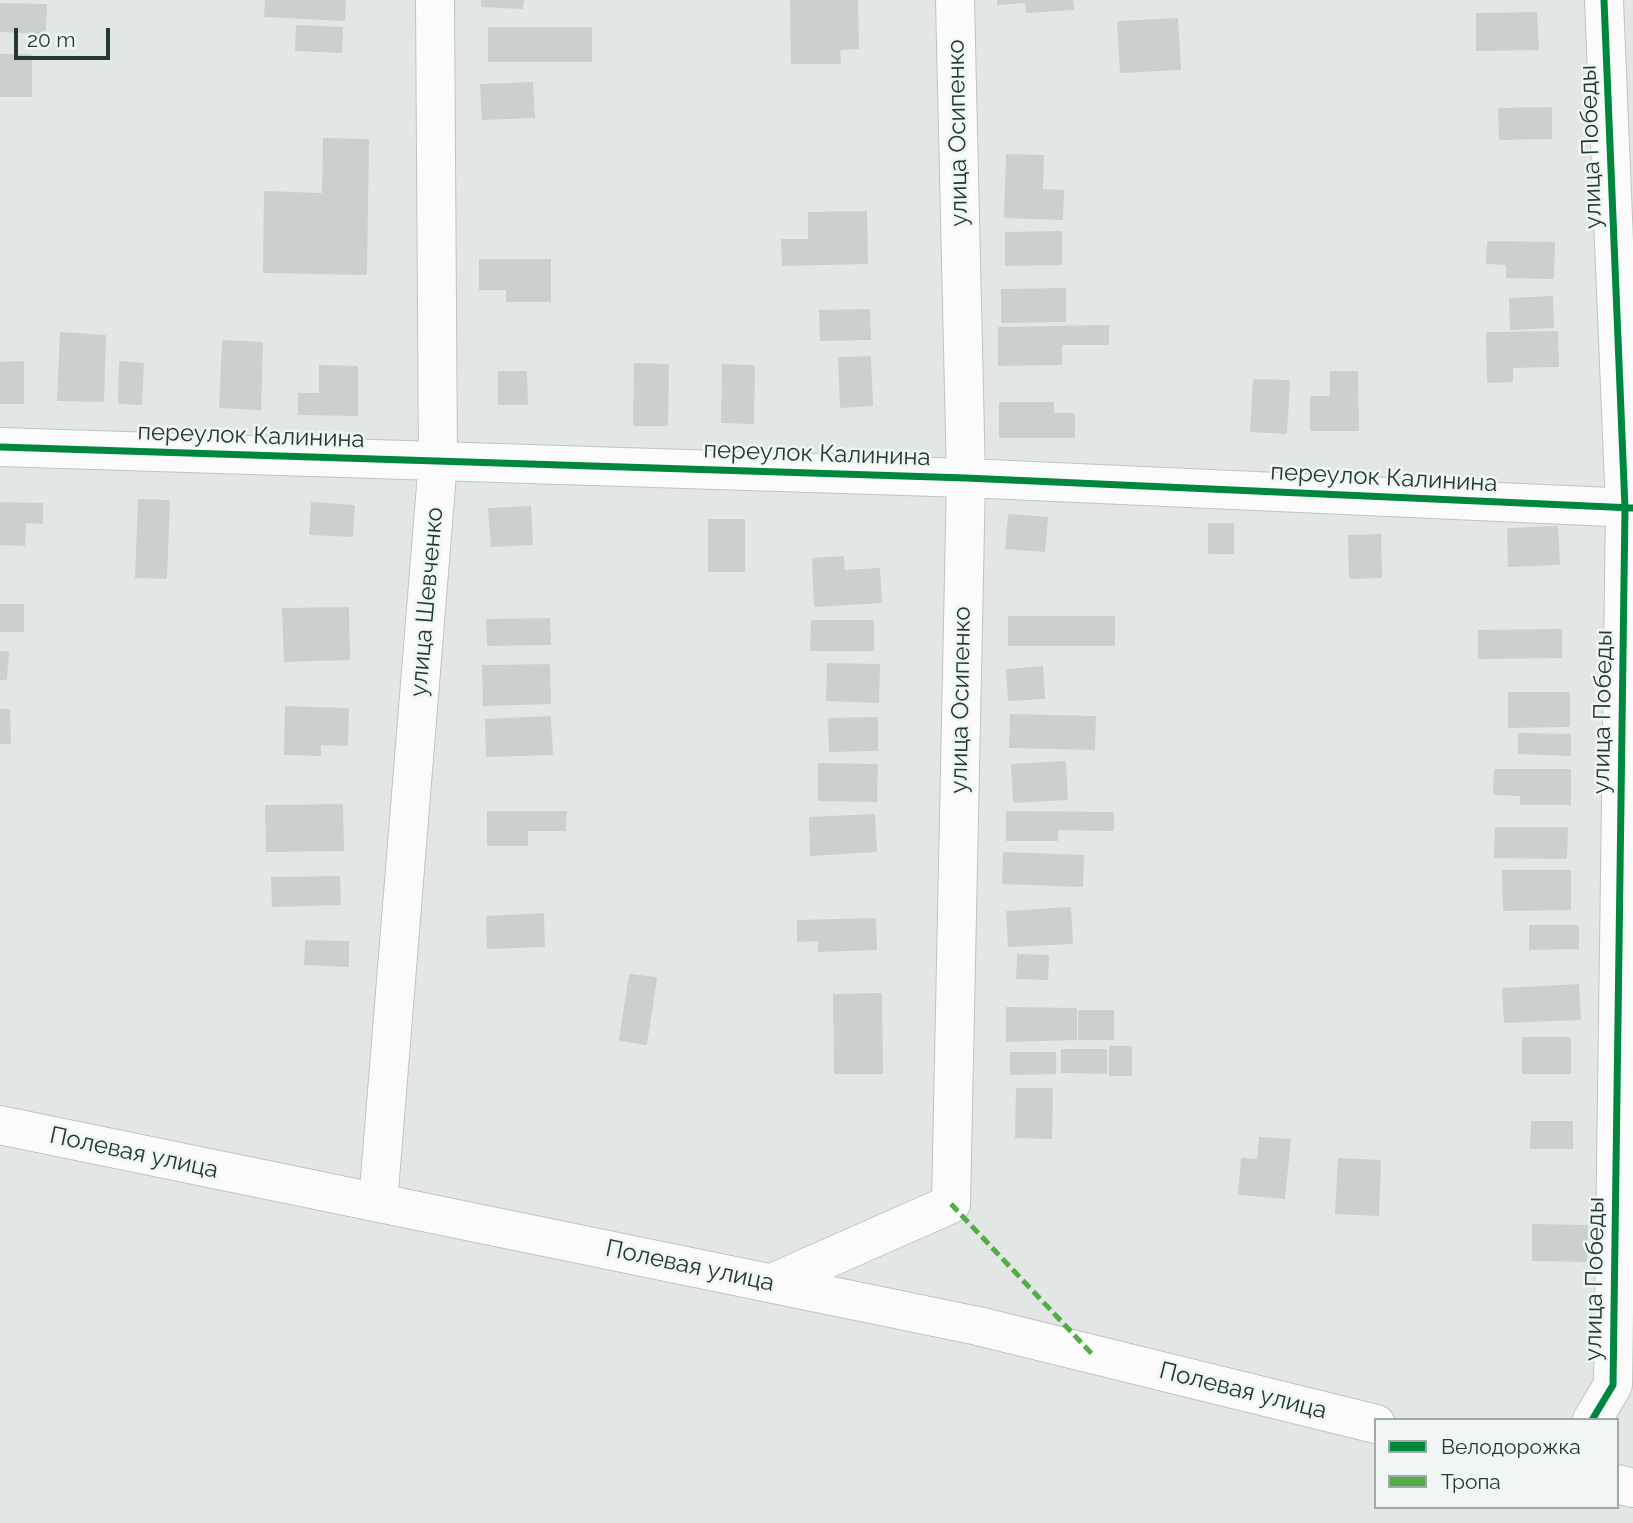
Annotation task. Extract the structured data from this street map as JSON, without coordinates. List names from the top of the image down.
{
  "streets": {
    "street": [
      "улица Осипенко",
      "улица Победы",
      "переулок Калинина",
      "улица Шевченко",
      "Полевая улица"
    ]
  },
  "crossings": [
    ["улица Осипенко", "переулок Калинина"],
    ["улица Осипенко", "Полевая улица"],
    ["улица Победы", "переулок Калинина"],
    ["переулок Калинина", "улица Шевченко"],
    ["улица Шевченко", "Полевая улица"]
  ],
  "legend": ["Велодорожка", "Тропа"],
  "scale_bar": "20 m"
}
